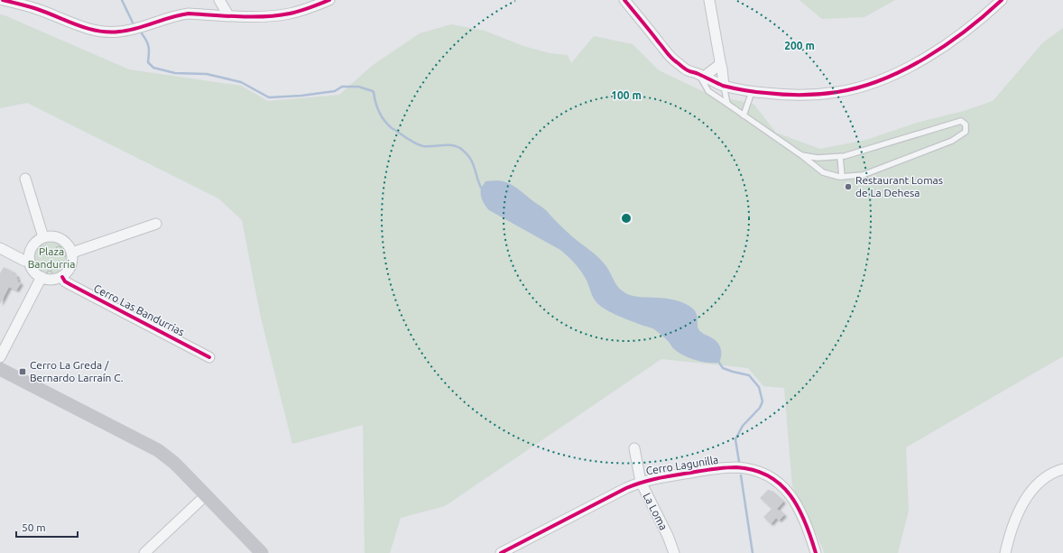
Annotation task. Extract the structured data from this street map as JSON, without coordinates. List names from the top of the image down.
{
  "streets": {
    "street": ["Cerro Las Bandurrias", "Cerro Lagunilla", "La Loma"]
  },
  "crossings": [
    ["Cerro Lagunilla", "La Loma"]
  ],
  "parks": ["Plaza Bandurria"],
  "places": {
    "other": ["Restaurant Lomas de La Dehesa"],
    "transit": ["Cerro La Greda / Bernardo Larraín C."]
  },
  "scale_bar": "50 m",
  "rings": ["200 m", "100 m"]
}
